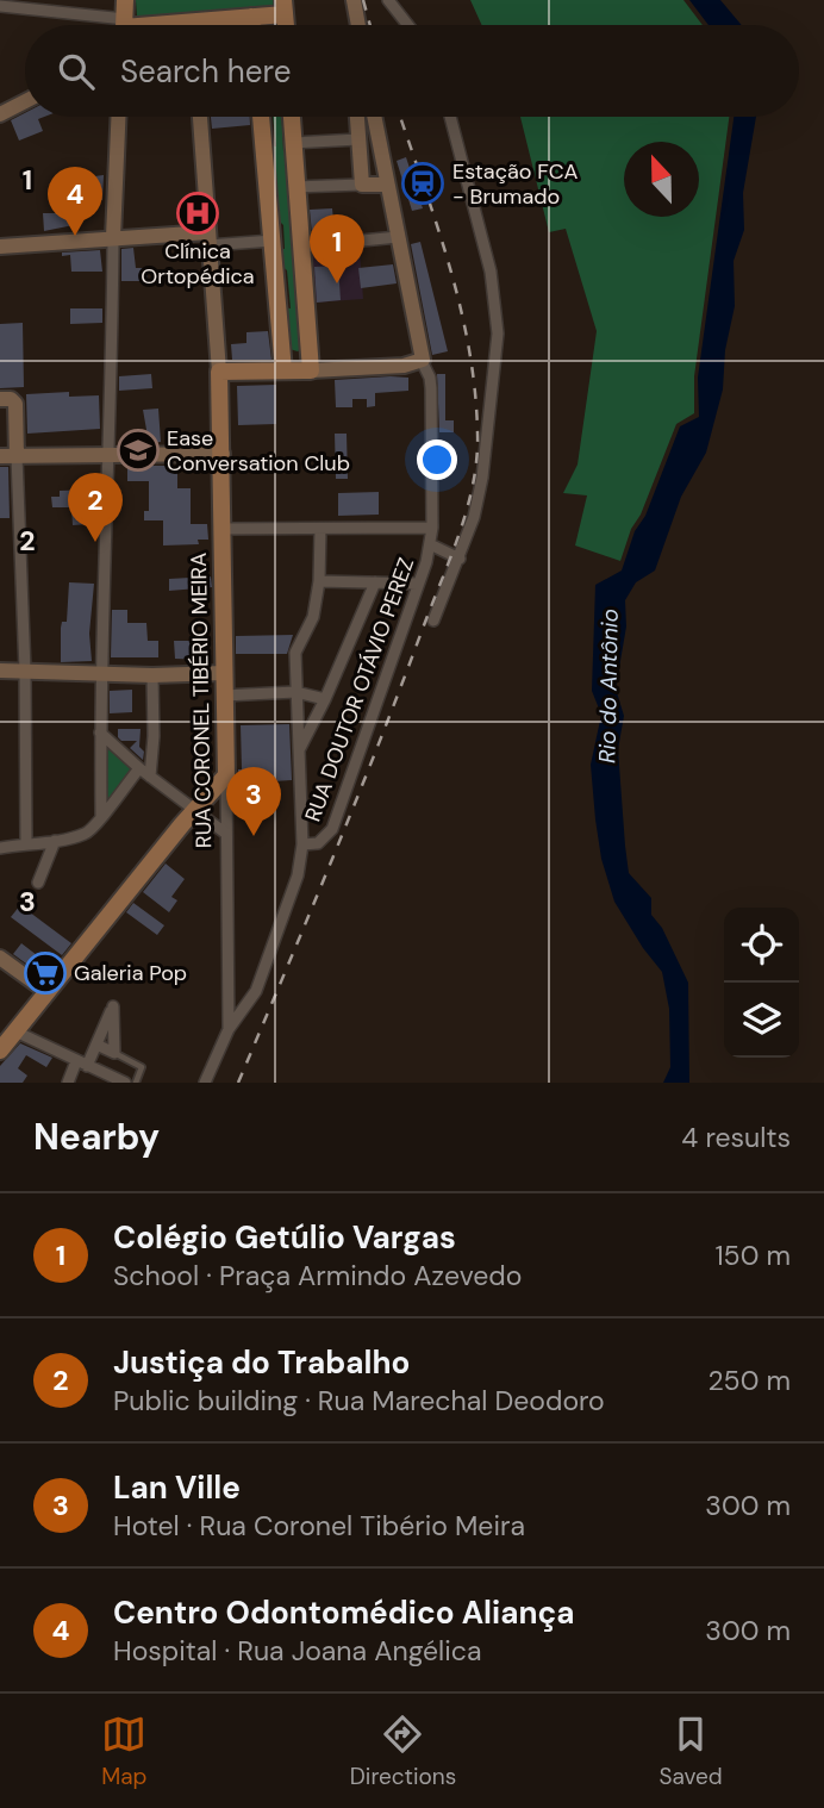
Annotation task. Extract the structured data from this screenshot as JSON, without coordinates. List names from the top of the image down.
{
  "streets": {
    "main road": ["RUA CORONEL TIBÉRIO MEIRA"],
    "street": ["RUA DOUTOR OTÁVIO PEREZ"]
  },
  "water": ["Rio do Antônio"],
  "places": {
    "station": ["Estação FCA - Brumado"],
    "hospital": ["Clínica Ortopédica"],
    "school or university": ["Ease Conversation Club"],
    "supermarket": ["Galeria Pop"]
  },
  "north": "top",
  "page": {
    "search": "Search here",
    "pins": [
      "4",
      "1",
      "2",
      "3"
    ],
    "heading": ["Nearby", "4 results"],
    "list": [
      {
        "mark": "1",
        "name": "Colégio Getúlio Vargas",
        "note": "School · Praça Armindo Azevedo",
        "value": "150 m"
      },
      {
        "mark": "2",
        "name": "Justiça do Trabalho",
        "note": "Public building · Rua Marechal Deodoro",
        "value": "250 m"
      },
      {
        "mark": "3",
        "name": "Lan Ville",
        "note": "Hotel · Rua Coronel Tibério Meira",
        "value": "300 m"
      },
      {
        "mark": "4",
        "name": "Centro Odontomédico Aliança",
        "note": "Hospital · Rua Joana Angélica",
        "value": "300 m"
      }
    ],
    "nav": ["Map", "Directions", "Saved"]
  },
  "grid": {
    "rows": ["1", "2", "3"]
  }
}
